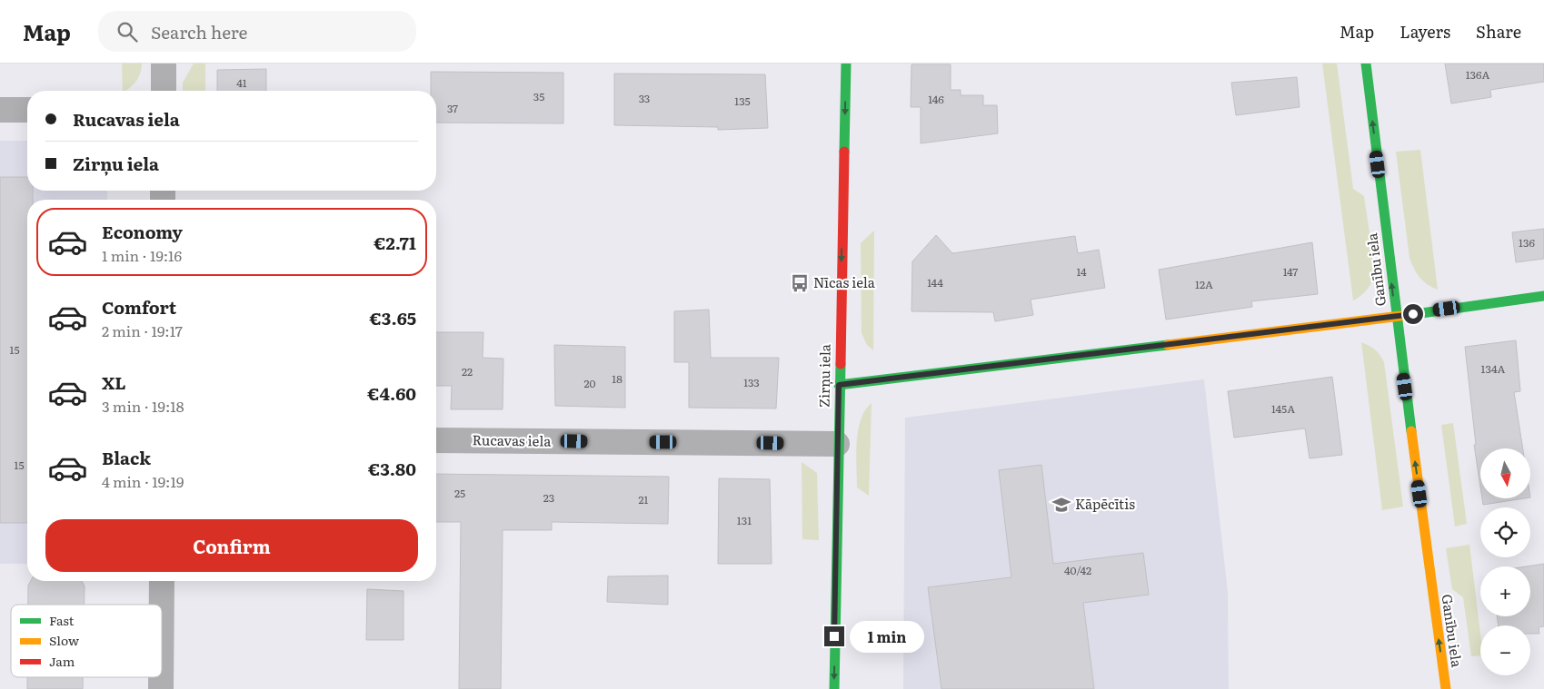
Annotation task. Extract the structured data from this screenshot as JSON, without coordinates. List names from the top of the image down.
{
  "streets": {
    "main road": ["Ganību iela", "Zirņu iela"],
    "street": ["Rucavas iela"]
  },
  "crossings": [
    ["Zirņu iela", "Rucavas iela"]
  ],
  "one_way": ["Ganību iela", "Zirņu iela"],
  "places": {
    "bus stop": ["Nīcas iela"],
    "school or university": ["Kāpēcītis"]
  },
  "house_numbers": [
    "136A",
    "41",
    "35",
    "33",
    "146",
    "135",
    "37",
    "136",
    "14",
    "147",
    "144",
    "12A",
    "15",
    "134A",
    "22",
    "18",
    "133",
    "20",
    "145A",
    "15",
    "25",
    "23",
    "21",
    "131",
    "40/42"
  ],
  "legend": ["Fast", "Slow", "Jam"],
  "north": "bottom",
  "page": {
    "header": "Map",
    "search": "Search here",
    "nav": ["Map", "Layers", "Share"],
    "banner": ["Rucavas iela", "Zirņu iela"],
    "list": [
      {
        "name": "Economy",
        "note": "1 min · 19:16",
        "value": "€2.71"
      },
      {
        "name": "Comfort",
        "note": "2 min · 19:17",
        "value": "€3.65"
      },
      {
        "name": "XL",
        "note": "3 min · 19:18",
        "value": "€4.60"
      },
      {
        "name": "Black",
        "note": "4 min · 19:19",
        "value": "€3.80"
      }
    ],
    "map_buttons": ["+", "−"],
    "buttons": "Confirm",
    "bubble": "1 min"
  }
}
